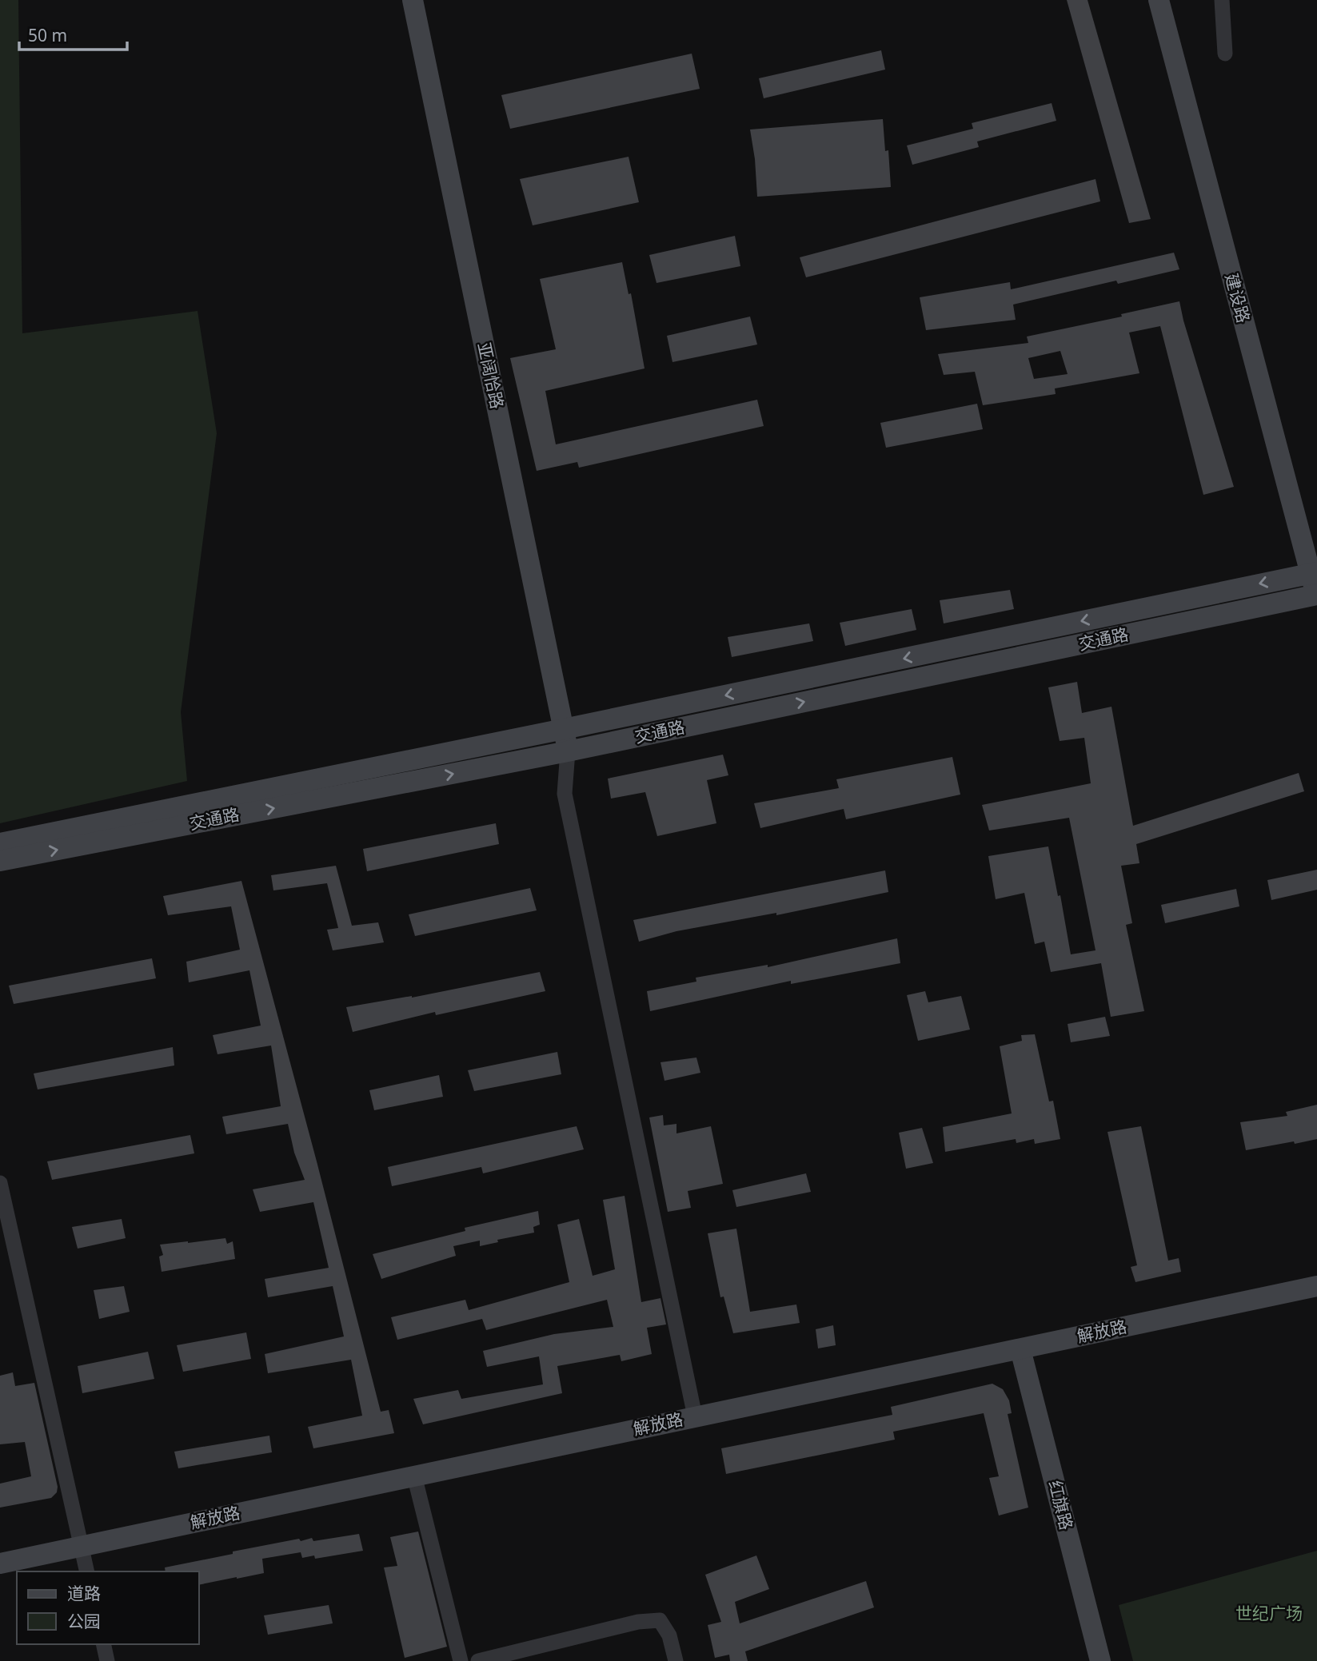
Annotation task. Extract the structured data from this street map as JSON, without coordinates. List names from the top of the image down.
{
  "streets": {
    "street": [
      "建设路",
      "亚阔恰路",
      "交通路",
      "解放路",
      "红旗路"
    ]
  },
  "crossings": [
    ["建设路", "交通路"],
    ["亚阔恰路", "交通路"],
    ["解放路", "红旗路"]
  ],
  "parks": ["世纪广场"],
  "legend": ["道路", "公园"],
  "scale_bar": "50 m"
}
